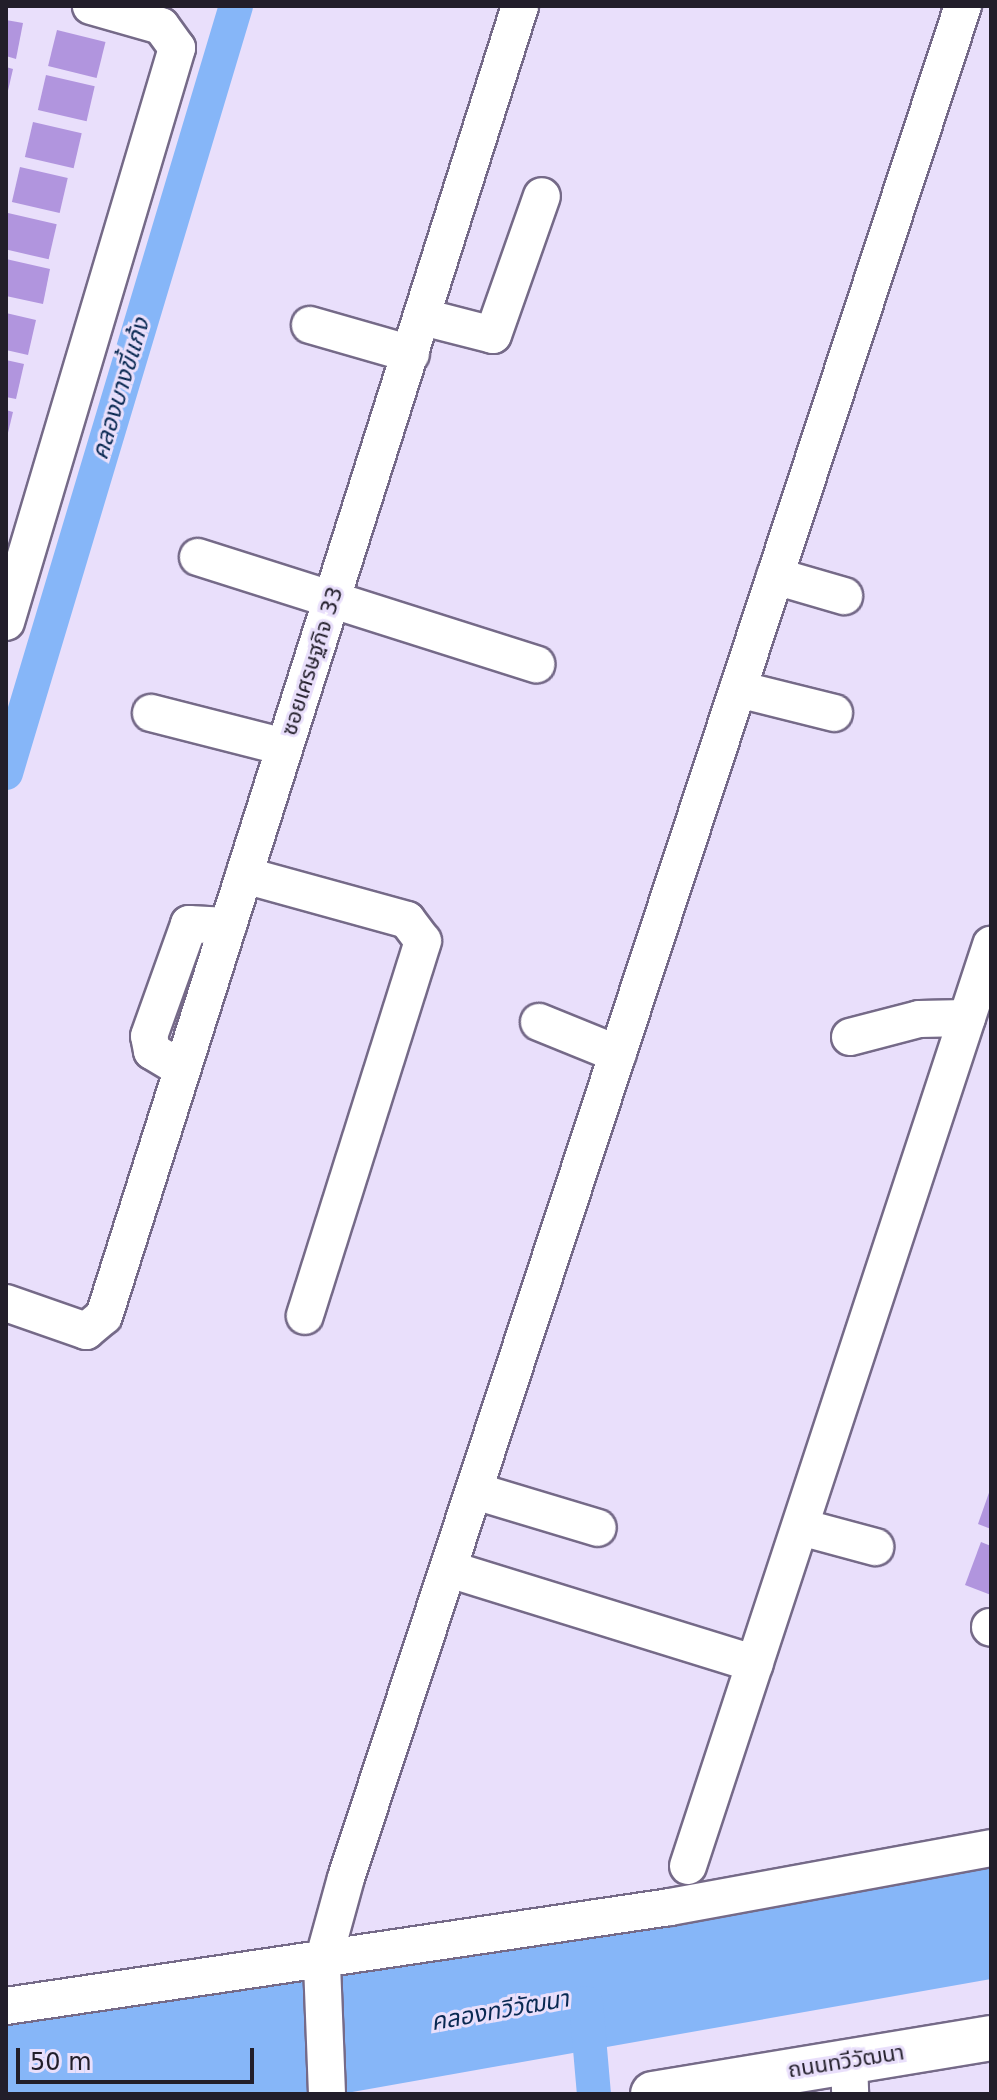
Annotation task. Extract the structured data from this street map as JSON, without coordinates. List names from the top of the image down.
{
  "streets": {
    "main road": ["ถนนทวีวัฒนา"],
    "street": ["ซอยเศรษฐกิจ 33"]
  },
  "water": ["คลองบางขี้แก้ง", "คลองทวีวัฒนา"],
  "scale_bar": "50 m"
}
